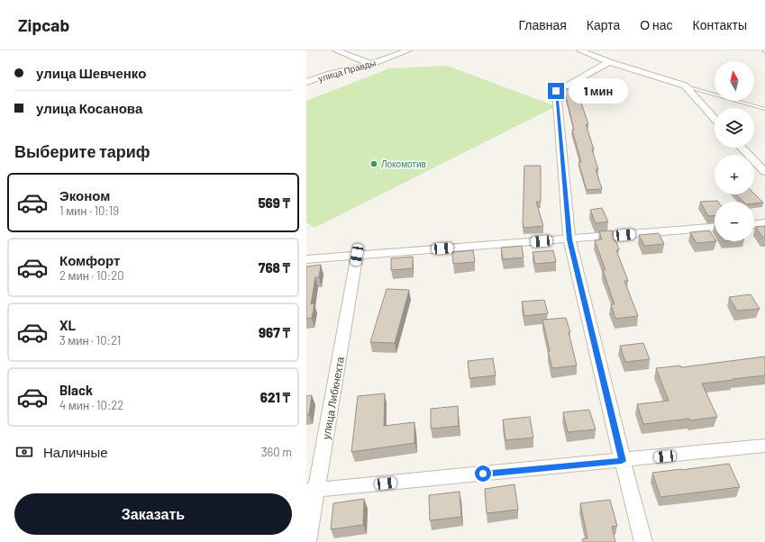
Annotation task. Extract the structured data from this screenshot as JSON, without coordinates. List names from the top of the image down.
{
  "streets": {
    "street": ["улица Правды", "улица Либкнехта"]
  },
  "places": ["Локомотив"],
  "north": "top",
  "page": {
    "header": "Zipcab",
    "nav": [
      "Главная",
      "Карта",
      "О нас",
      "Контакты"
    ],
    "banner": ["улица Шевченко", "улица Косанова"],
    "map_buttons": ["+", "−"],
    "bubble": "1 мин",
    "heading": "Выберите тариф",
    "list": [
      {
        "name": "Эконом",
        "note": "1 мин · 10:19",
        "value": "569 ₸"
      },
      {
        "name": "Комфорт",
        "note": "2 мин · 10:20",
        "value": "768 ₸"
      },
      {
        "name": "XL",
        "note": "3 мин · 10:21",
        "value": "967 ₸"
      },
      {
        "name": "Black",
        "note": "4 мин · 10:22",
        "value": "621 ₸"
      }
    ],
    "pay": ["Наличные", "360 m"],
    "buttons": "Заказать"
  }
}
